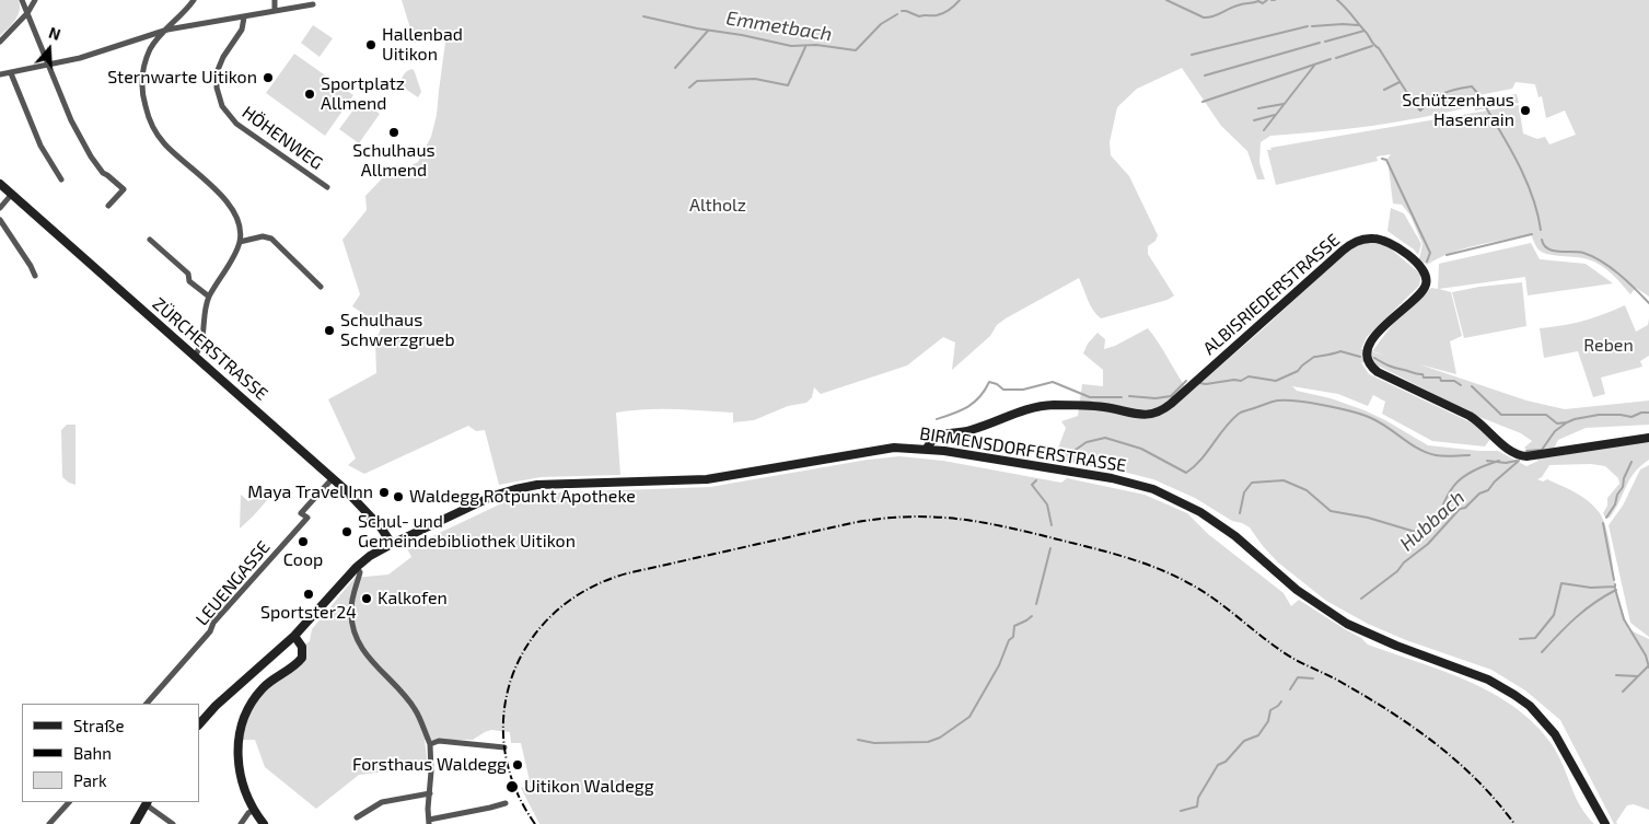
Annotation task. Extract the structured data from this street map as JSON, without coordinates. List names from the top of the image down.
{
  "streets": {
    "main road": ["ALBISRIEDERSTRASSE", "ZÜRCHERSTRASSE", "BIRMENSDORFERSTRASSE"],
    "street": ["HÖHENWEG", "LEUENGASSE"]
  },
  "crossings": [
    ["ALBISRIEDERSTRASSE", "BIRMENSDORFERSTRASSE"],
    ["ZÜRCHERSTRASSE", "BIRMENSDORFERSTRASSE"],
    ["ZÜRCHERSTRASSE", "LEUENGASSE"]
  ],
  "water": ["Emmetbach", "Hubbach"],
  "parks": ["Altholz", "Reben"],
  "places": [
    "Hallenbad Uitikon",
    "Sternwarte Uitikon",
    "Sportplatz Allmend",
    "Schützenhaus Hasenrain",
    "Schulhaus Allmend",
    "Schulhaus Schwerzgrueb",
    "Maya Travel Inn",
    "Waldegg Rotpunkt Apotheke",
    "Schul- und Gemeindebibliothek Uitikon",
    "Coop",
    "Sportster24",
    "Kalkofen",
    "Forsthaus Waldegg",
    "Uitikon Waldegg"
  ],
  "legend": ["Straße", "Bahn", "Park"],
  "north": "top"
}
